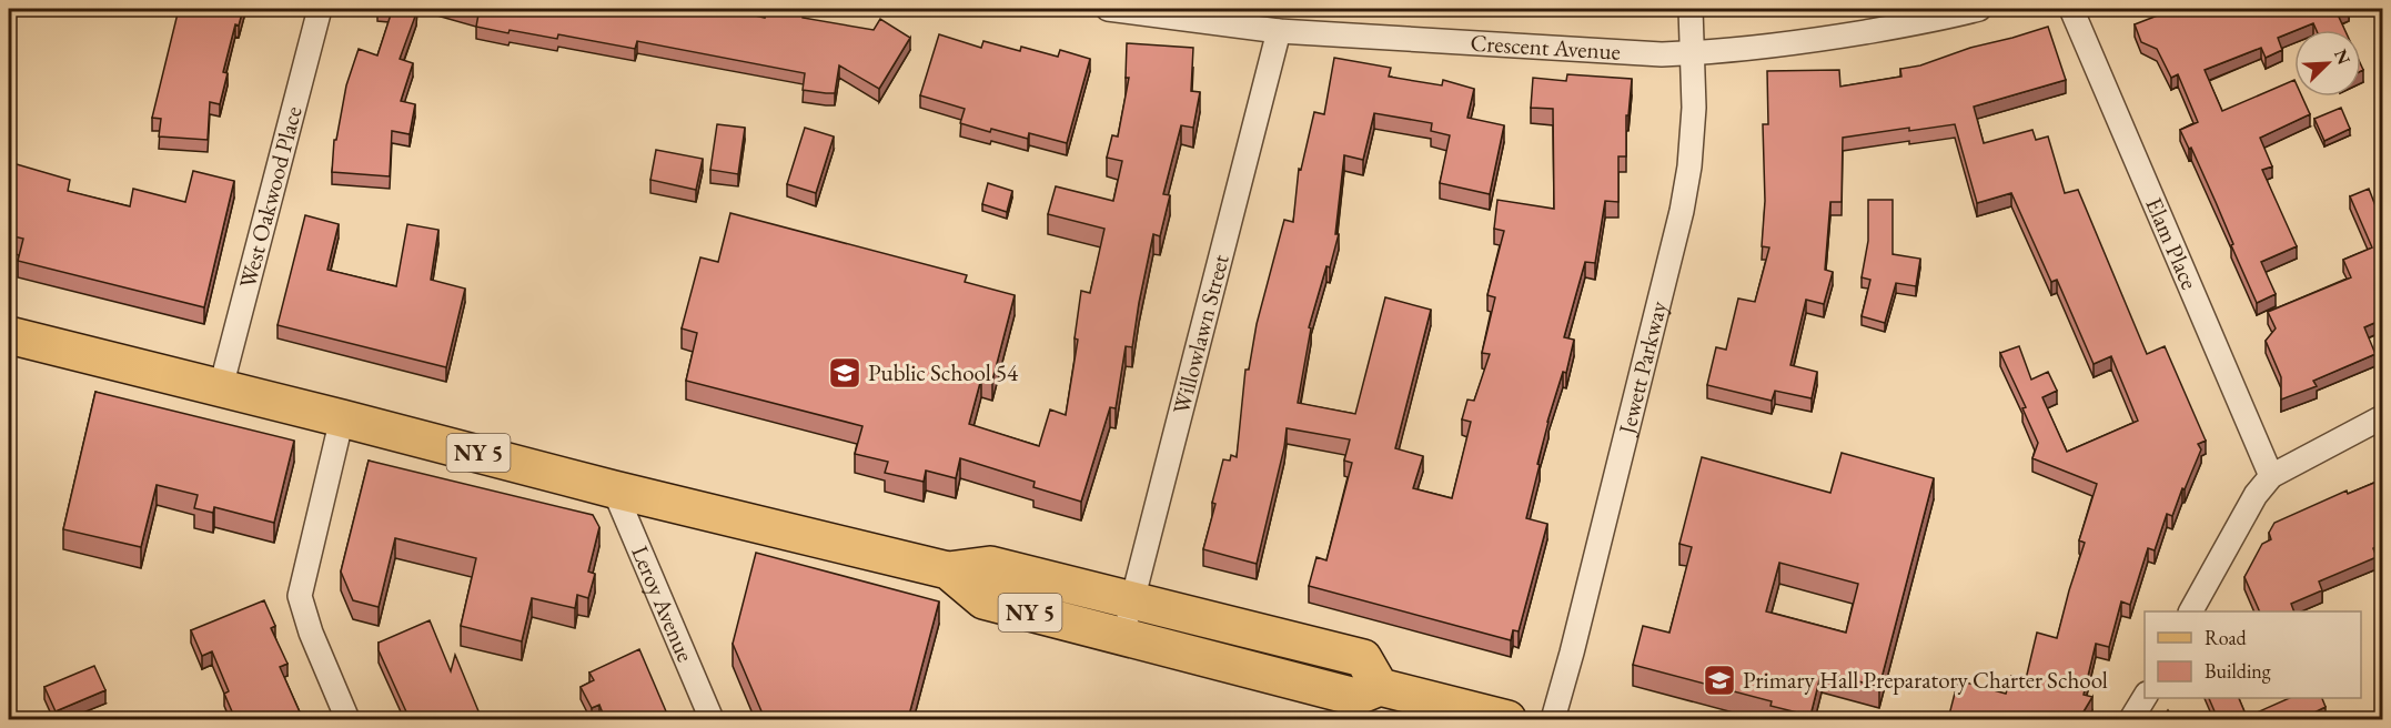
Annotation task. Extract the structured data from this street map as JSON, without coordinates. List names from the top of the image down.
{
  "streets": {
    "main road": ["NY 5"],
    "street": [
      "Crescent Avenue",
      "West Oakwood Place",
      "Elam Place",
      "Willowlawn Street",
      "Jewett Parkway",
      "Leroy Avenue"
    ]
  },
  "crossings": [
    ["Crescent Avenue", "Willowlawn Street"],
    ["Crescent Avenue", "Jewett Parkway"],
    ["West Oakwood Place", "NY 5"],
    ["Willowlawn Street", "NY 5"],
    ["NY 5", "Leroy Avenue"]
  ],
  "places": {
    "school or university": ["Public School 54", "Primary Hall Preparatory Charter School"]
  },
  "legend": ["Road", "Building"],
  "north": "top right"
}
